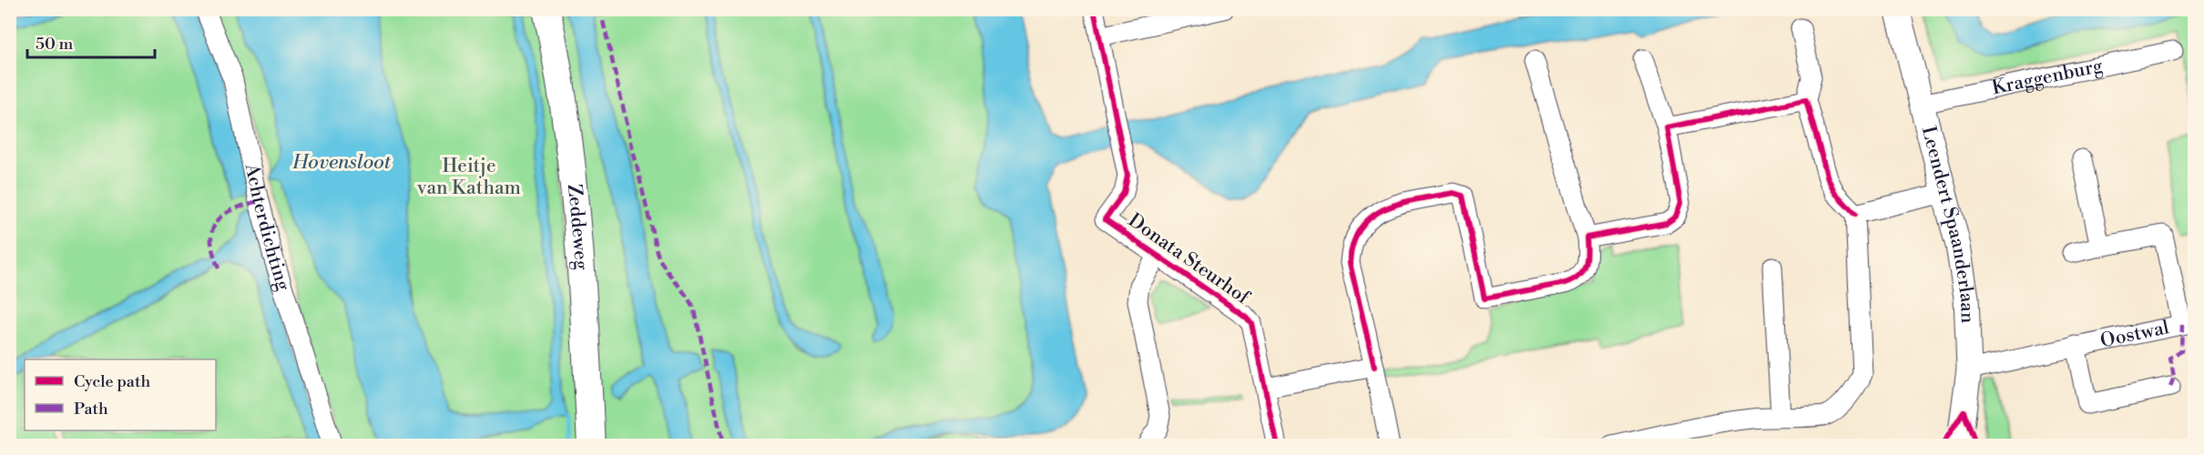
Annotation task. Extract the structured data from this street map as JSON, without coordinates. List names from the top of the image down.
{
  "streets": {
    "main road": ["Zeddeweg"],
    "street": [
      "Kraggenburg",
      "Leendert Spaanderlaan",
      "Achterdichting",
      "Donata Steurhof",
      "Oostwal"
    ]
  },
  "crossings": [
    ["Kraggenburg", "Leendert Spaanderlaan"],
    ["Leendert Spaanderlaan", "Oostwal"]
  ],
  "water": ["Hovensloot"],
  "parks": ["Heitje van Katham"],
  "legend": ["Cycle path", "Path"],
  "scale_bar": "50 m"
}
